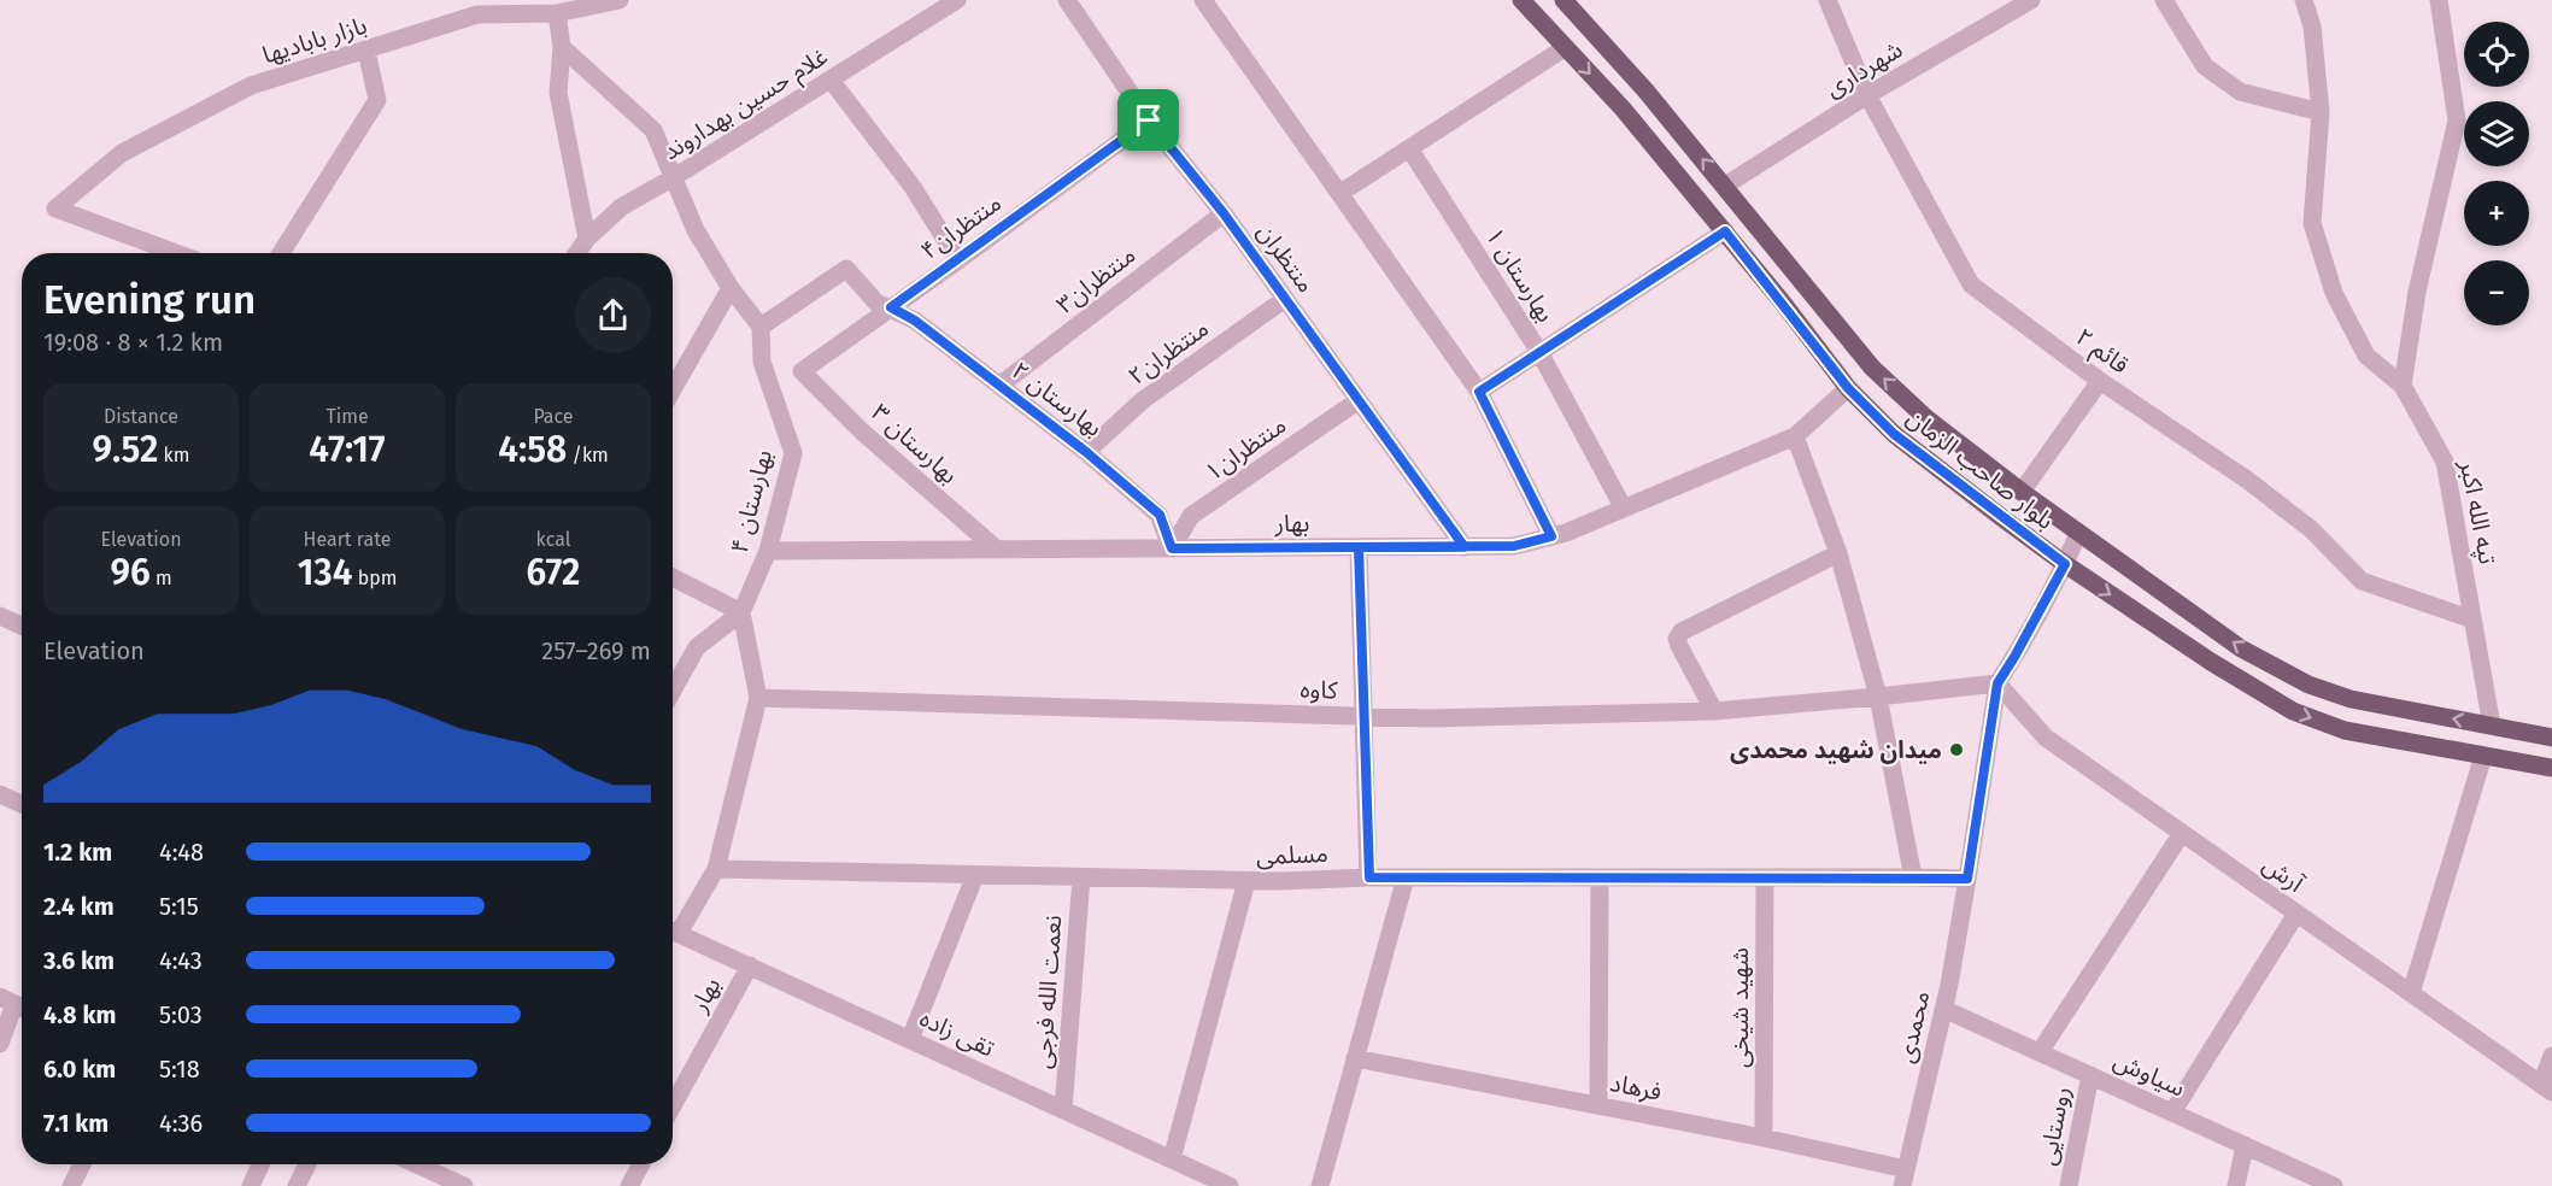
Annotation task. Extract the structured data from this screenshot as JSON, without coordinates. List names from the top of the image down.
{
  "streets": {
    "main road": ["بلوار صاحب الزمان"],
    "street": [
      "بازار بابادیها",
      "شهرداری",
      "غلام حسین بهداروند",
      "منتظران۴",
      "منتظران",
      "بهارستان ۱",
      "منتظران۳",
      "قائم ۲",
      "منتظران۲",
      "بهارستان ۲",
      "بهارستان ۳",
      "منتظران۱",
      "بهارستان ۴",
      "تپه الله اکبر",
      "بهار",
      "کاوه",
      "مسلمی",
      "آرش",
      "نعمت الله فرجی",
      "شهید شیخی",
      "محمدی",
      "تقی زاده",
      "سیاوش",
      "فرهاد",
      "روستایی"
    ]
  },
  "crossings": [
    ["شهرداری", "قائم ۲"],
    ["شهرداری", "بلوار صاحب الزمان"],
    ["منتظران۴", "منتظران"],
    ["منتظران۴", "بهارستان ۲"],
    ["منتظران۴", "بهارستان ۳"],
    ["منتظران", "منتظران۳"],
    ["منتظران", "منتظران۲"],
    ["منتظران", "منتظران۱"],
    ["منتظران", "بهار"],
    ["بهارستان ۱", "بهار"],
    ["منتظران۳", "بهارستان ۲"],
    ["قائم ۲", "تپه الله اکبر"],
    ["منتظران۲", "بهارستان ۲"],
    ["بهارستان ۲", "منتظران۱"],
    ["بهارستان ۲", "بهارستان ۴"],
    ["بهارستان ۲", "بهار"],
    ["بهارستان ۳", "بهار"],
    ["منتظران۱", "بهار"],
    ["بلوار صاحب الزمان", "تپه الله اکبر"],
    ["بلوار صاحب الزمان", "بهار"],
    ["بهارستان ۴", "بهار"],
    ["بهار", "تقی زاده"],
    ["کاوه", "آرش"],
    ["کاوه", "محمدی"],
    ["مسلمی", "نعمت الله فرجی"],
    ["مسلمی", "شهید شیخی"],
    ["مسلمی", "محمدی"],
    ["آرش", "محمدی"],
    ["نعمت الله فرجی", "تقی زاده"],
    ["شهید شیخی", "فرهاد"],
    ["محمدی", "سیاوش"],
    ["محمدی", "فرهاد"],
    ["سیاوش", "روستایی"]
  ],
  "places": ["میدان شهید محمدی"],
  "page": {
    "map_buttons": ["+", "−"],
    "heading": ["Evening run", "19:08 · 8 × 1.2 km"],
    "stats": [
      ["Distance", "9.52 km"],
      ["Time", "47:17"],
      ["Pace", "4:58 /km"],
      ["Elevation", "96 m"],
      ["Heart rate", "134 bpm"],
      ["kcal", "672"]
    ],
    "chart": ["Elevation", "257–269 m"],
    "list": [
      {
        "name": "1.2 km",
        "note": "4:48"
      },
      {
        "name": "2.4 km",
        "note": "5:15"
      },
      {
        "name": "3.6 km",
        "note": "4:43"
      },
      {
        "name": "4.8 km",
        "note": "5:03"
      },
      {
        "name": "6.0 km",
        "note": "5:18"
      },
      {
        "name": "7.1 km",
        "note": "4:36"
      }
    ]
  }
}
